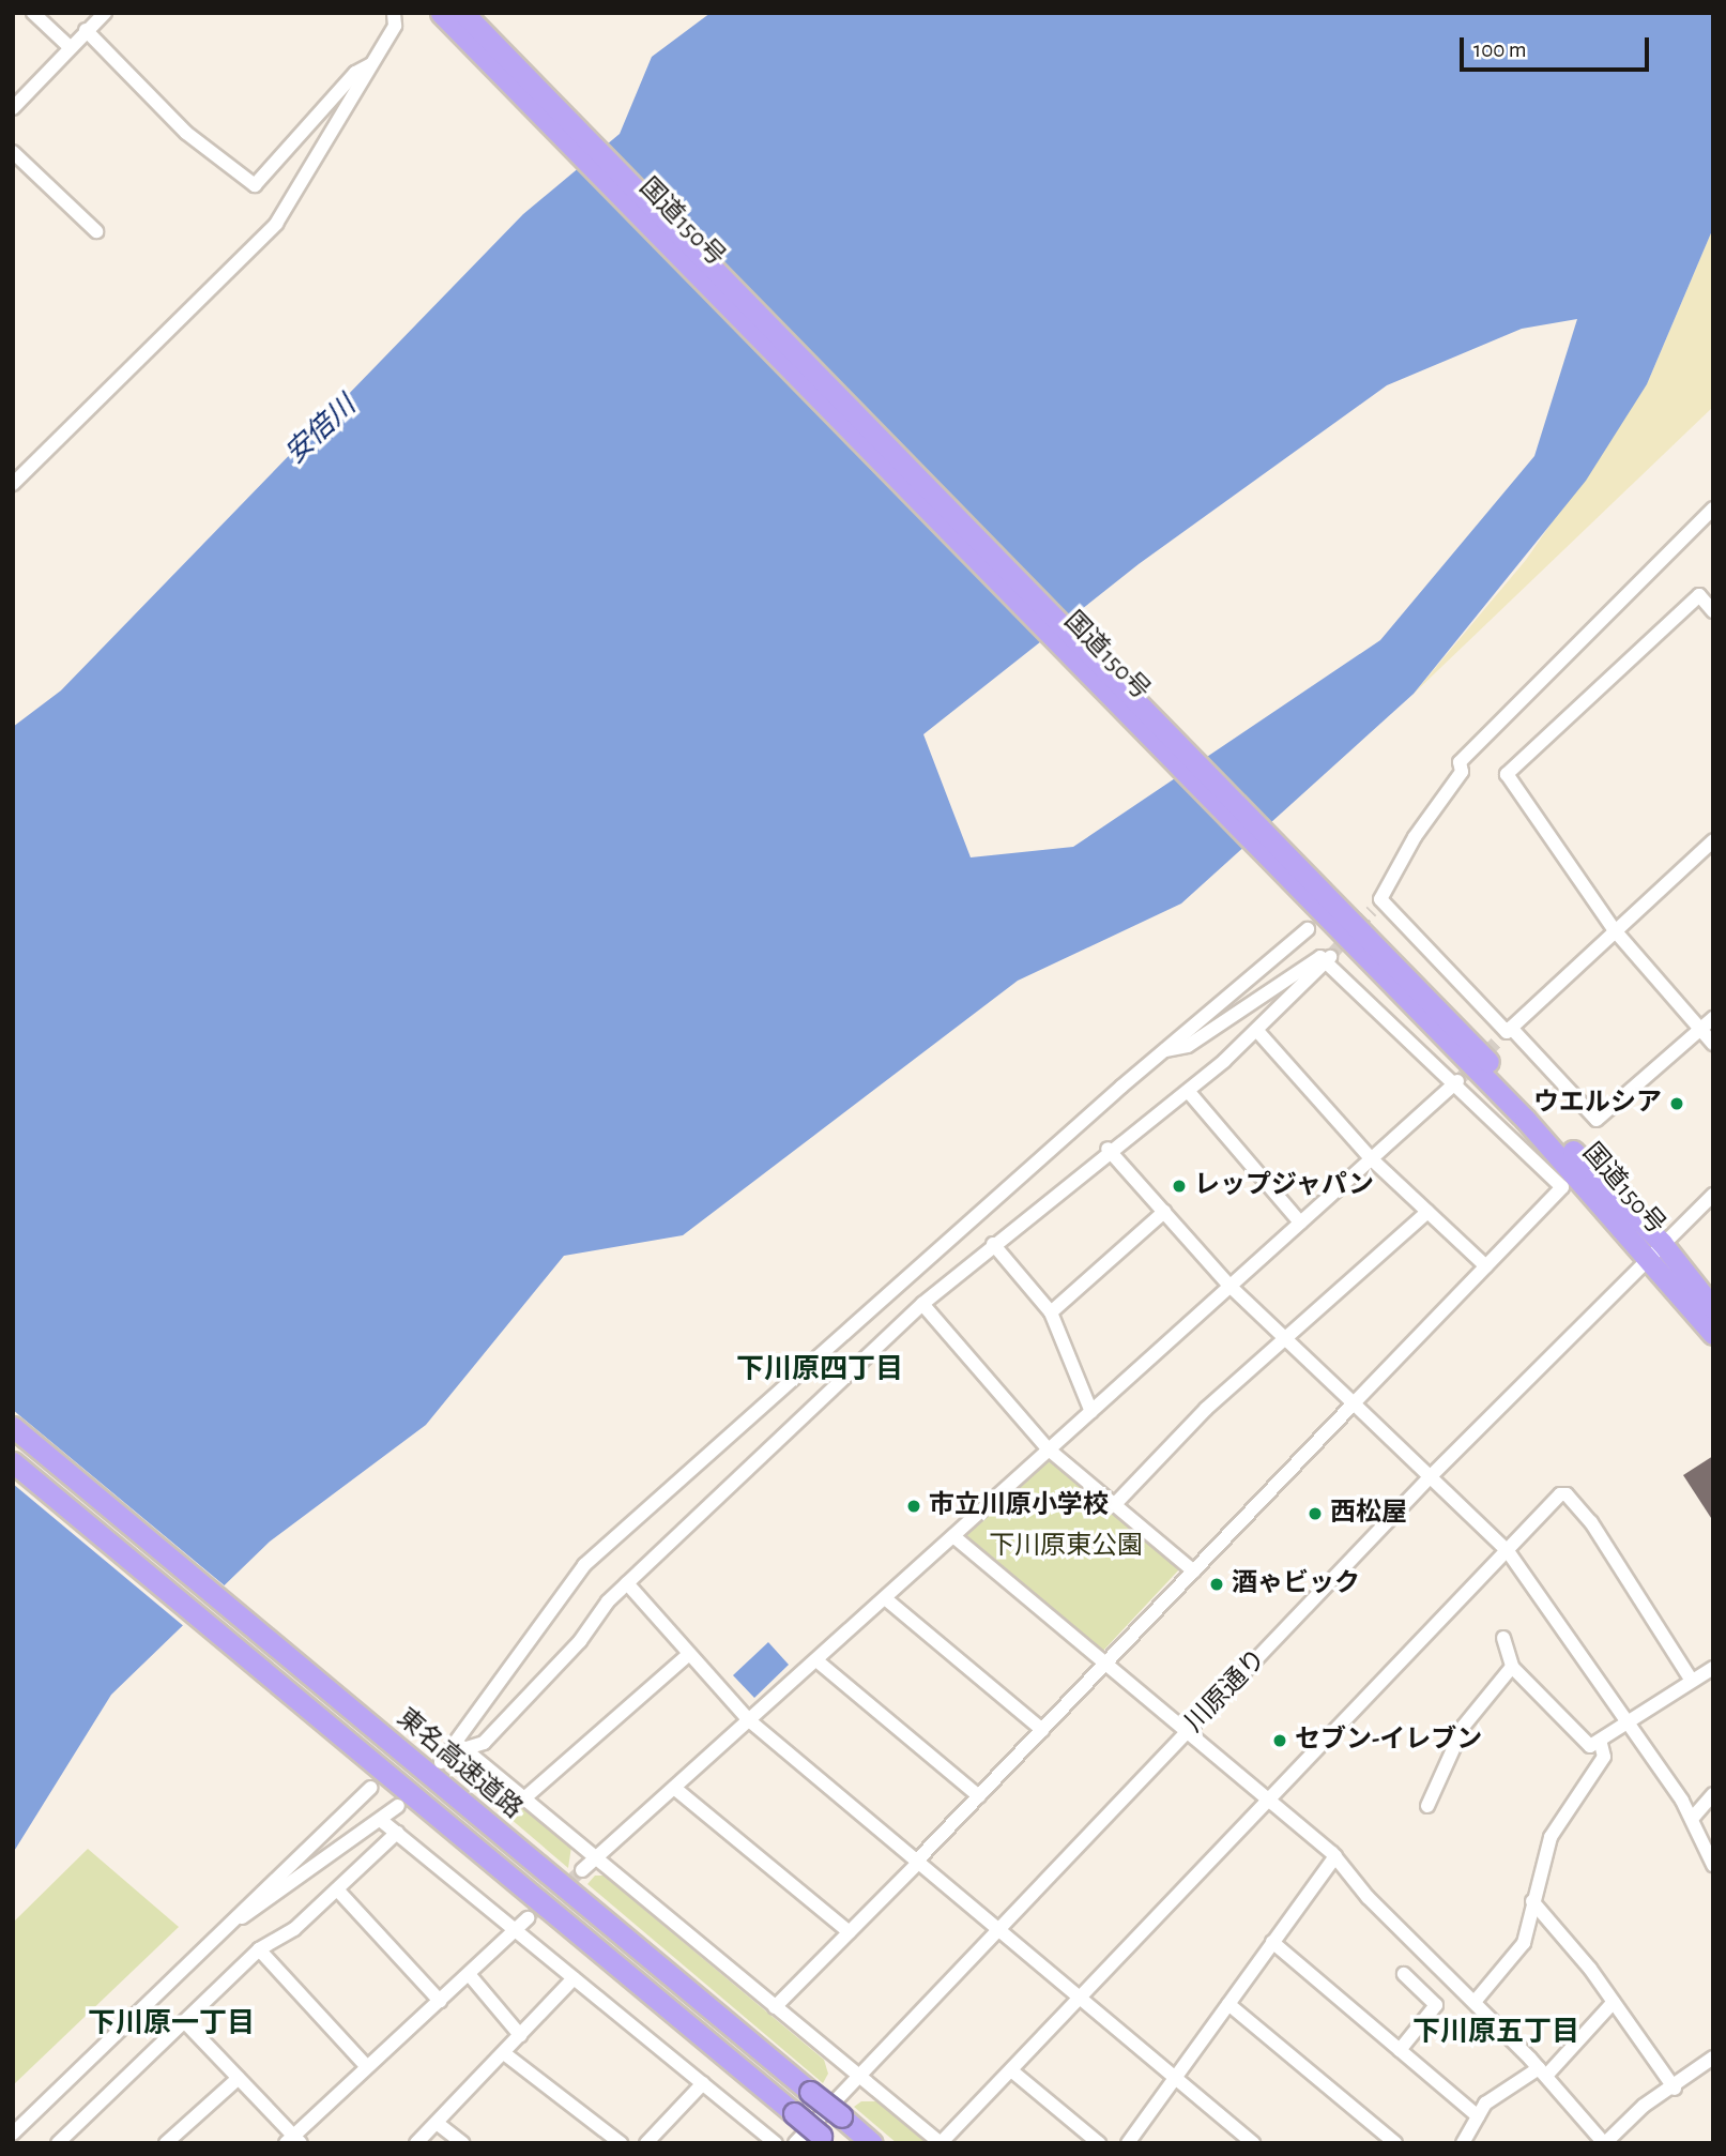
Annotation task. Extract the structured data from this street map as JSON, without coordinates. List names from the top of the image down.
{
  "streets": {
    "highway": ["国道150号", "東名高速道路"],
    "street": ["川原通り"]
  },
  "crossings": [
    ["国道150号", "川原通り"]
  ],
  "districts": ["下川原四丁目", "下川原一丁目", "下川原五丁目"],
  "water": ["安倍川"],
  "parks": ["下川原東公園"],
  "places": [
    "ウエルシア",
    "レップジャパン",
    "市立川原小学校",
    "西松屋",
    "酒ゃビック",
    "セブン-イレブン"
  ],
  "scale_bar": "100 m"
}
